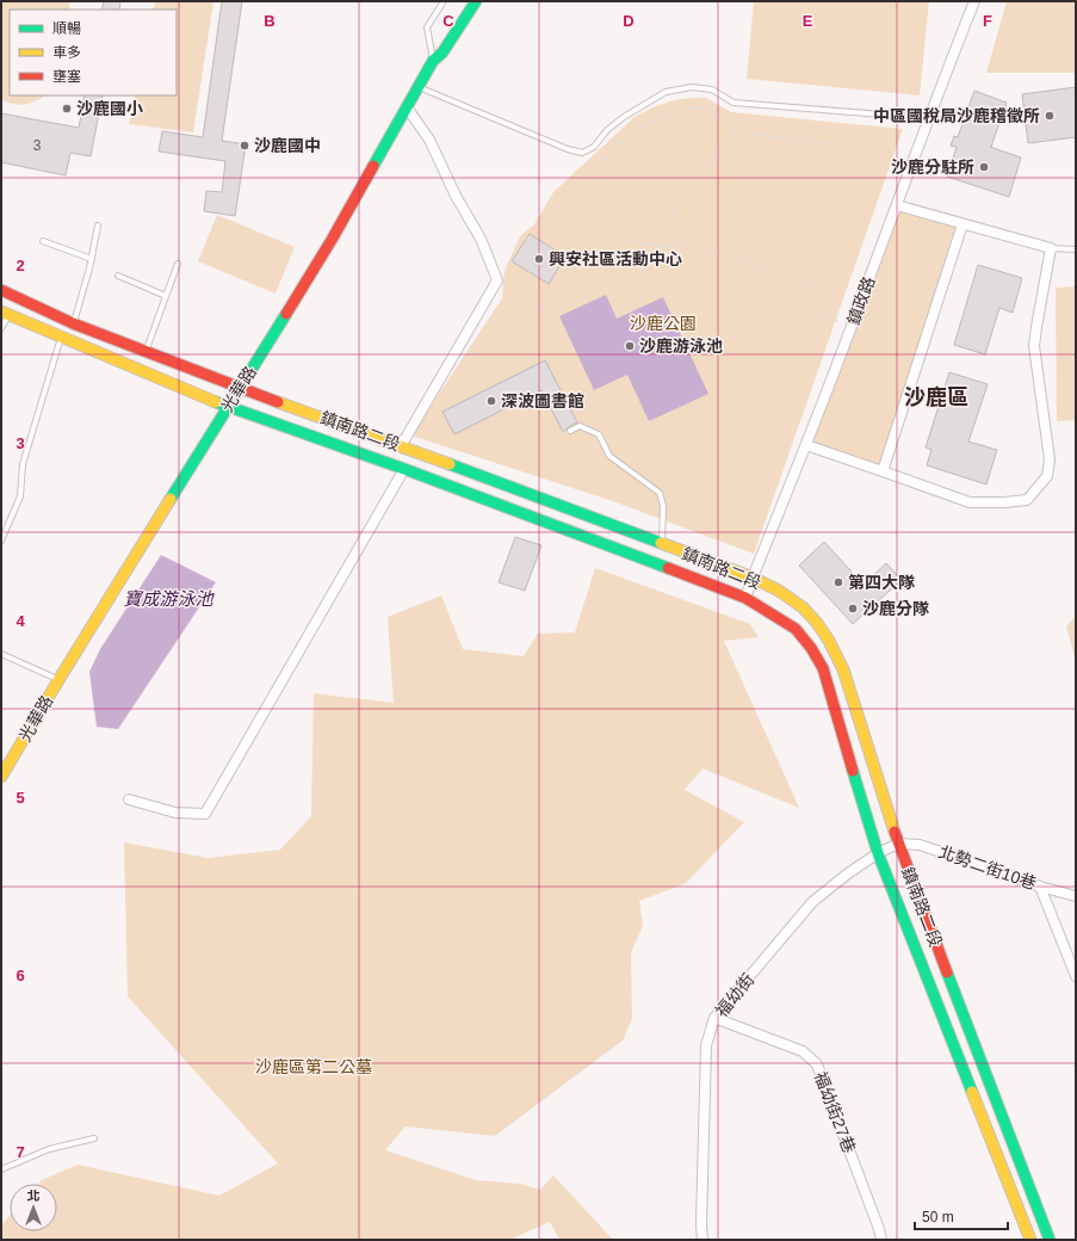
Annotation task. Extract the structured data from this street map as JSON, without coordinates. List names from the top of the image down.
{
  "streets": {
    "street": [
      "鎮政路",
      "光華路",
      "鎮南路二段",
      "北勢二街10巷",
      "福幼街",
      "福幼街27巷"
    ]
  },
  "crossings": [
    ["鎮政路", "鎮南路二段"],
    ["光華路", "鎮南路二段"],
    ["鎮南路二段", "北勢二街10巷"],
    ["鎮南路二段", "福幼街"],
    ["北勢二街10巷", "福幼街"],
    ["福幼街", "福幼街27巷"]
  ],
  "districts": ["沙鹿區"],
  "water": ["寶成游泳池"],
  "parks": ["沙鹿公園", "沙鹿區第二公墓"],
  "places": [
    "沙鹿國小",
    "中區國稅局沙鹿稽徵所",
    "沙鹿國中",
    "沙鹿分駐所",
    "興安社區活動中心",
    "沙鹿游泳池",
    "深波圖書館",
    "第四大隊",
    "沙鹿分隊"
  ],
  "house_numbers": ["3"],
  "legend": ["順暢", "車多", "壅塞"],
  "scale_bar": "50 m",
  "north": "top",
  "grid": {
    "columns": [
      "B",
      "C",
      "D",
      "E",
      "F"
    ],
    "rows": [
      "2",
      "3",
      "4",
      "5",
      "6",
      "7"
    ]
  }
}
